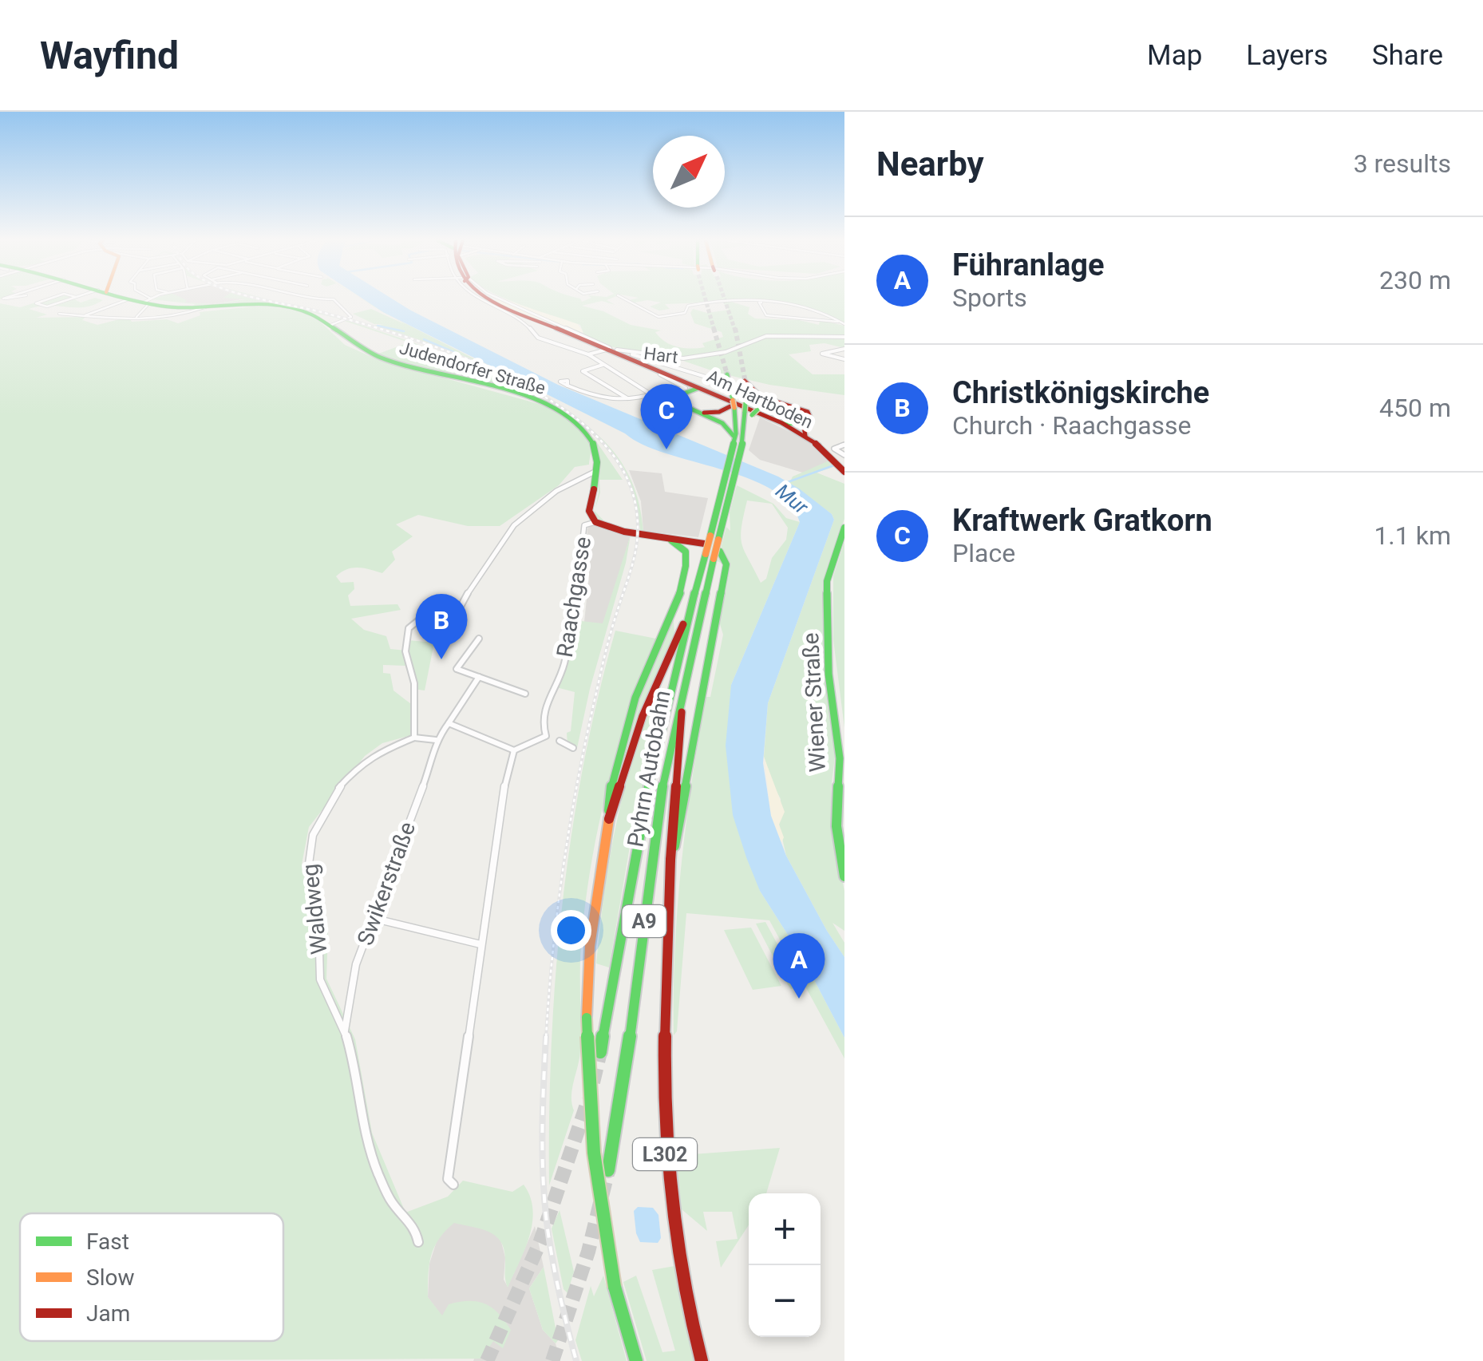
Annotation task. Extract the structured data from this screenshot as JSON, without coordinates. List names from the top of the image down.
{
  "streets": {
    "main road": [
      "Judendorfer Straße",
      "Am Hartboden",
      "Wiener Straße",
      "Pyhrn Autobahn",
      "A9",
      "L302"
    ],
    "street": [
      "Hart",
      "Raachgasse",
      "Swikerstraße",
      "Waldweg"
    ]
  },
  "crossings": [
    ["Judendorfer Straße", "Raachgasse"],
    ["Pyhrn Autobahn", "L302"],
    ["Swikerstraße", "Waldweg"]
  ],
  "water": ["Mur"],
  "legend": ["Fast", "Slow", "Jam"],
  "north": "top right",
  "page": {
    "header": "Wayfind",
    "nav": ["Map", "Layers", "Share"],
    "heading": ["Nearby", "3 results"],
    "list": [
      {
        "mark": "A",
        "name": "Führanlage",
        "note": "Sports",
        "value": "230 m"
      },
      {
        "mark": "B",
        "name": "Christkönigskirche",
        "note": "Church · Raachgasse",
        "value": "450 m"
      },
      {
        "mark": "C",
        "name": "Kraftwerk Gratkorn",
        "note": "Place",
        "value": "1.1 km"
      }
    ],
    "pins": ["C", "B", "A"],
    "map_buttons": ["+", "−"]
  }
}
